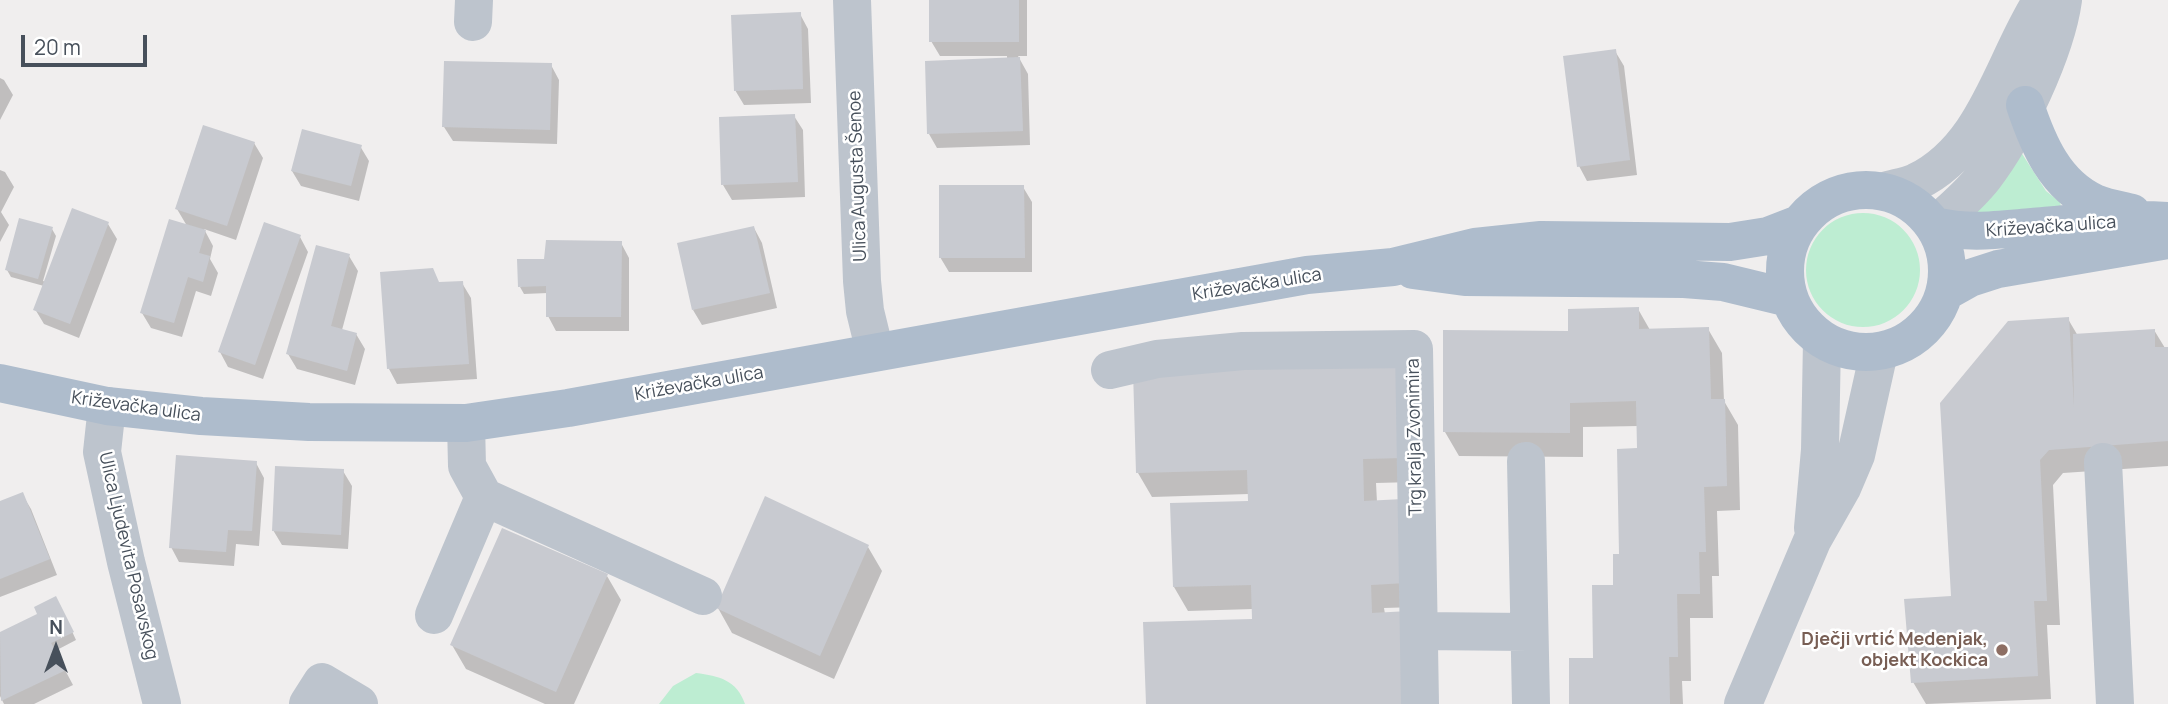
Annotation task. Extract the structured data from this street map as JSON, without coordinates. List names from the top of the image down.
{
  "streets": {
    "main road": ["Križevačka ulica"],
    "street": ["Ulica Augusta Šenoe", "Trg kralja Zvonimira", "Ulica Ljudevita Posavskog"]
  },
  "crossings": [
    ["Ulica Augusta Šenoe", "Križevačka ulica"],
    ["Križevačka ulica", "Ulica Ljudevita Posavskog"]
  ],
  "places": ["Dječji vrtić Medenjak, objekt Kockica"],
  "scale_bar": "20 m",
  "north": "top"
}
